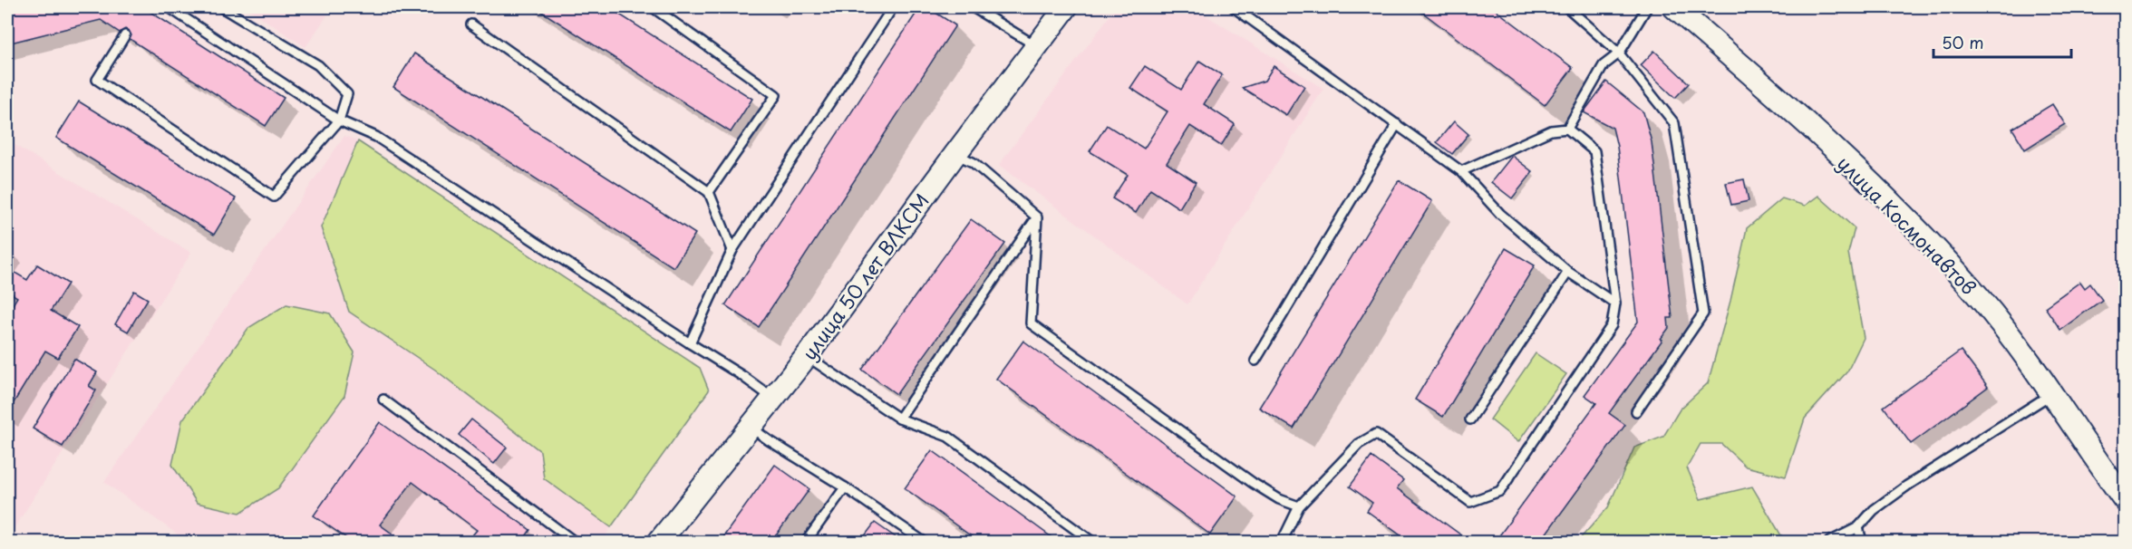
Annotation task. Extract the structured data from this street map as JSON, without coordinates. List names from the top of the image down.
{
  "streets": {
    "street": ["улица Космонавтов", "улица 50 лет ВЛКСМ"]
  },
  "scale_bar": "50 m"
}
